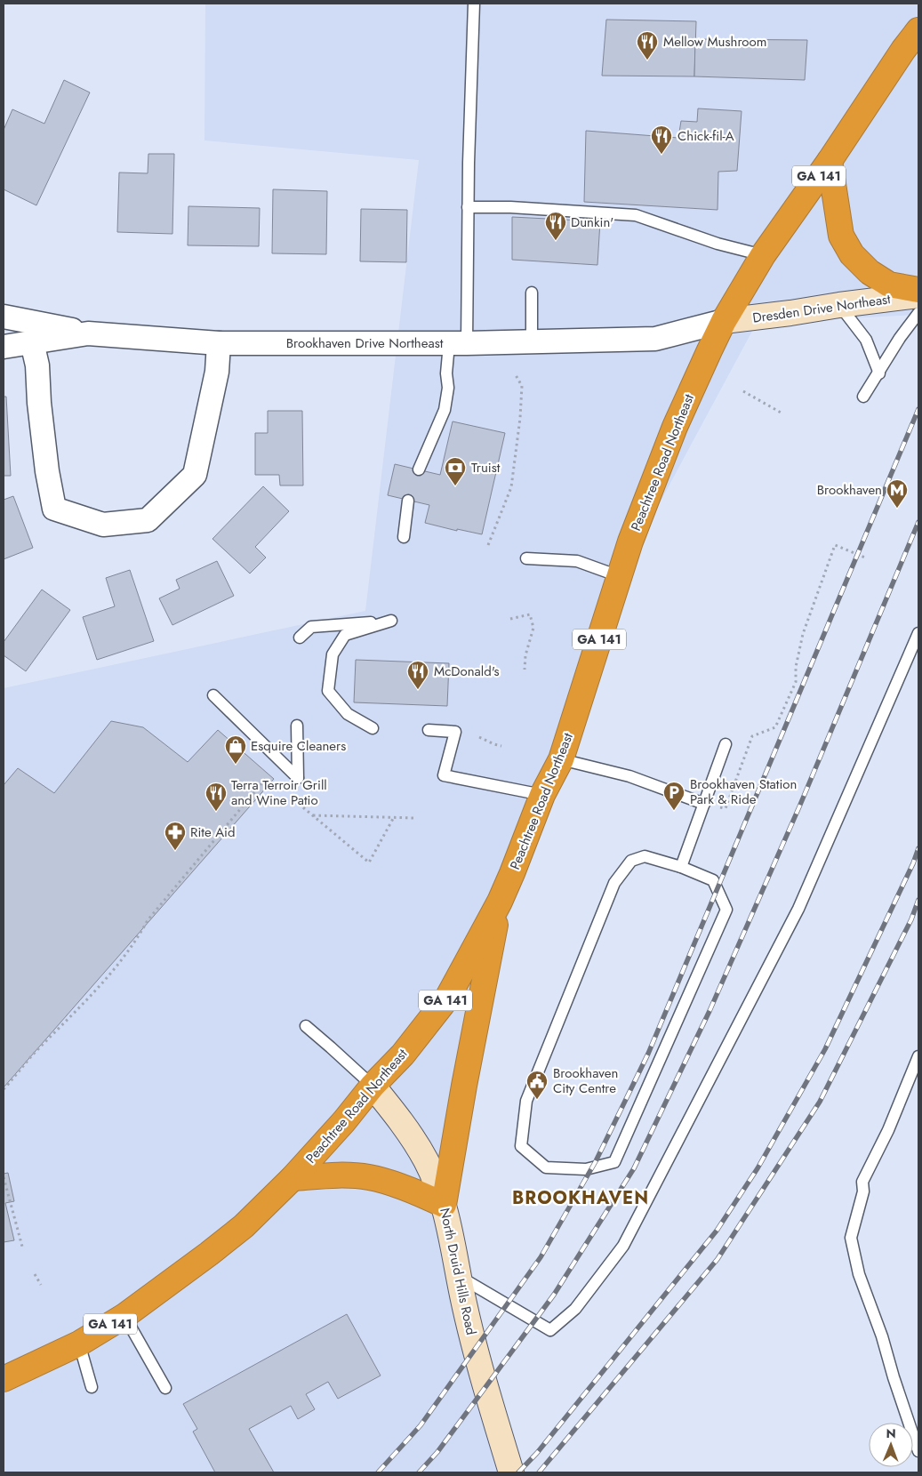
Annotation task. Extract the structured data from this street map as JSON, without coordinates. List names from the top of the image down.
{
  "streets": {
    "highway": ["GA 141", "Peachtree Road Northeast"],
    "main road": ["Dresden Drive Northeast", "North Druid Hills Road"],
    "street": ["Brookhaven Drive Northeast"]
  },
  "crossings": [
    ["Dresden Drive Northeast", "Brookhaven Drive Northeast"],
    ["Dresden Drive Northeast", "Peachtree Road Northeast"],
    ["Brookhaven Drive Northeast", "Peachtree Road Northeast"],
    ["Peachtree Road Northeast", "North Druid Hills Road"]
  ],
  "districts": ["BROOKHAVEN"],
  "places": {
    "restaurant": [
      "Mellow Mushroom",
      "Chick-fil-A",
      "Dunkin'",
      "McDonald's",
      "Terra Terroir Grill and Wine Patio"
    ],
    "bank": ["Truist"],
    "metro station": ["Brookhaven"],
    "shop": ["Esquire Cleaners"],
    "parking": ["Brookhaven Station Park & Ride"],
    "pharmacy": ["Rite Aid"],
    "public building": ["Brookhaven City Centre"]
  },
  "north": "top"
}
